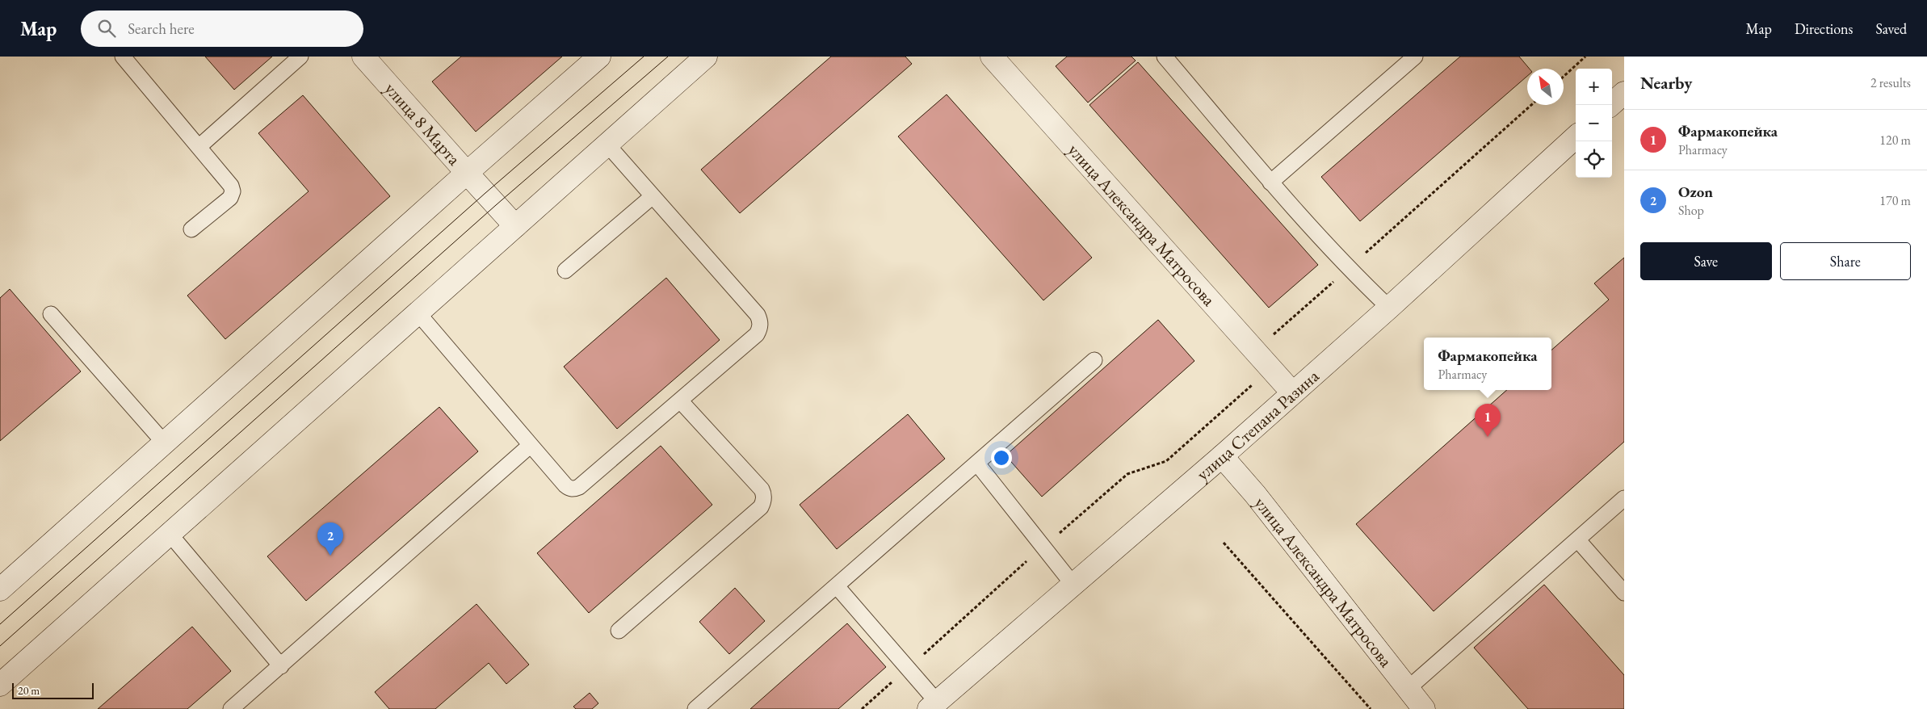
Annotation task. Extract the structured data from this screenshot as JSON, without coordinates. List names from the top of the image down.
{
  "streets": {
    "main road": ["улица 8 Марта", "улица Александра Матросова", "улица Степана Разина"]
  },
  "crossings": [
    ["улица Александра Матросова", "улица Степана Разина"]
  ],
  "scale_bar": "20 m",
  "north": "top left",
  "page": {
    "header": "Map",
    "search": "Search here",
    "nav": ["Map", "Directions", "Saved"],
    "heading": ["Nearby", "2 results"],
    "map_buttons": ["+", "−"],
    "list": [
      {
        "mark": "1",
        "name": "Фармакопейка",
        "note": "Pharmacy",
        "value": "120 m"
      },
      {
        "mark": "2",
        "name": "Ozon",
        "note": "Shop",
        "value": "170 m"
      }
    ],
    "buttons": ["Save", "Share"],
    "popup": ["Фармакопейка", "Pharmacy"],
    "pins": ["1", "2"],
    "scale": "20 m"
  }
}
